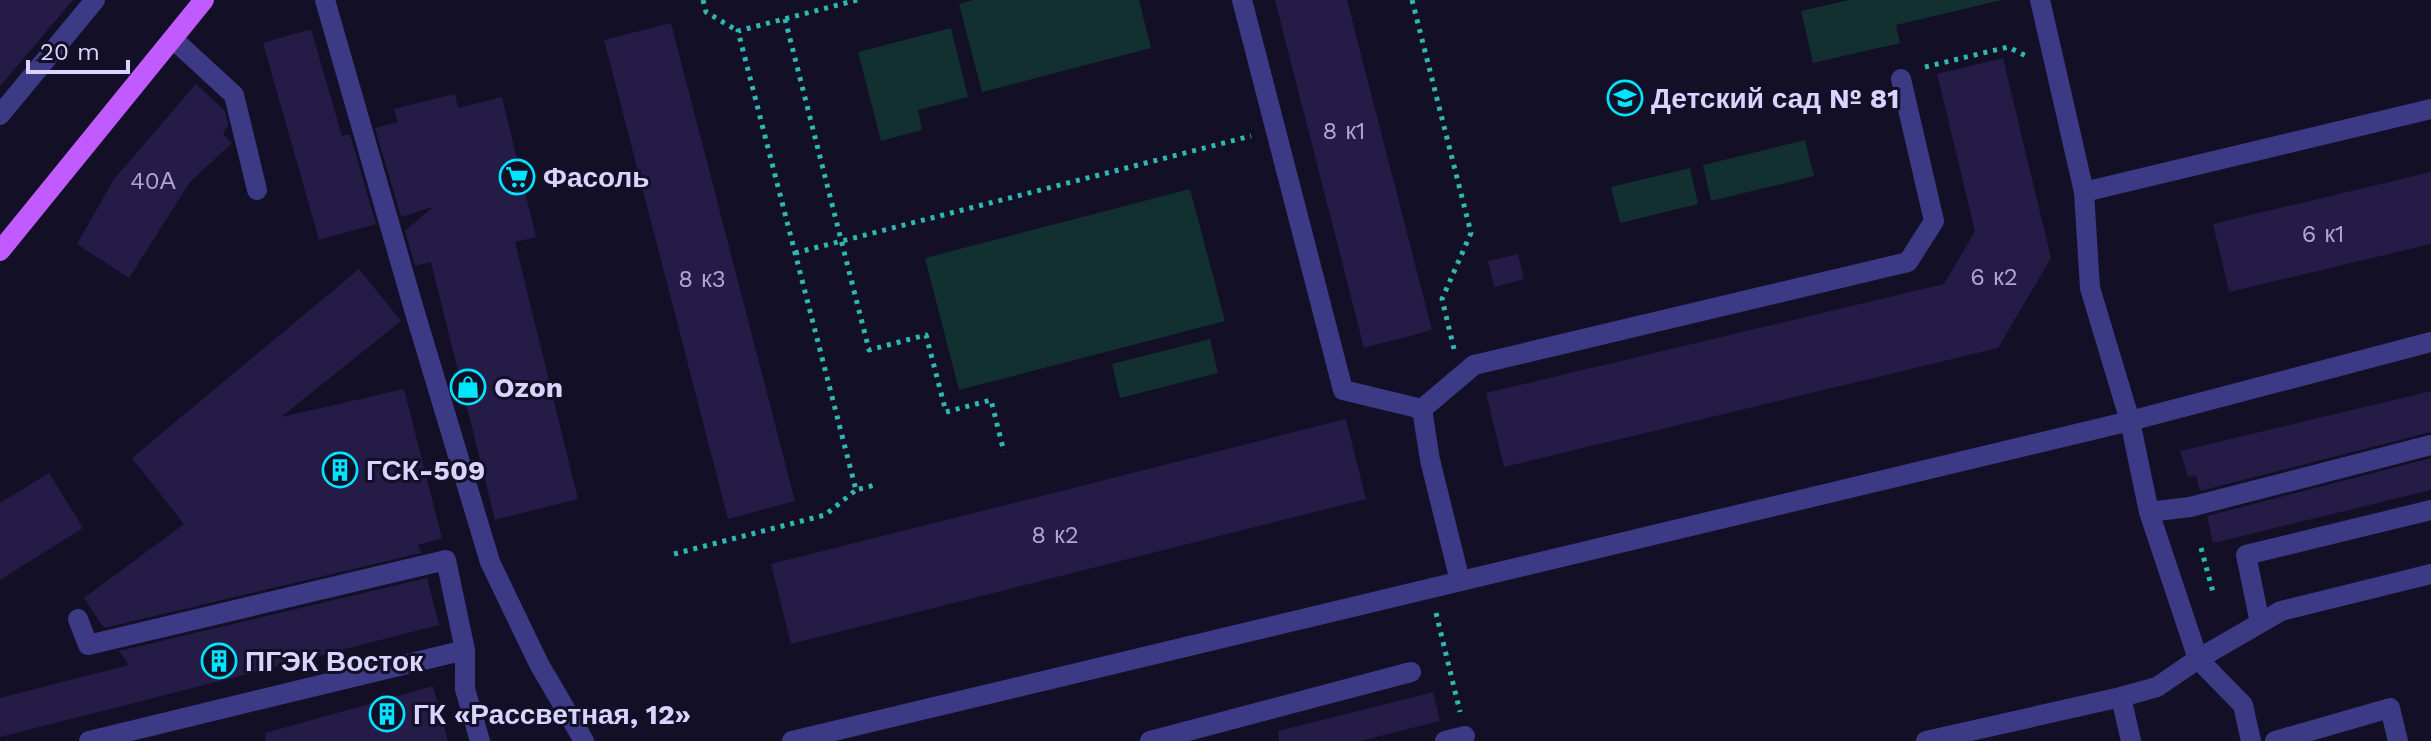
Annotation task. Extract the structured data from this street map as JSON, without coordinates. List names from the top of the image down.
{
  "places": {
    "school or university": ["Детский сад № 81"],
    "supermarket": ["Фасоль"],
    "shop": ["Ozon"],
    "building": ["ГСК-509", "ПГЭК Восток", "ГК «Рассветная, 12»"]
  },
  "house_numbers": [
    "8 к1",
    "40А",
    "6 к1",
    "6 к2",
    "8 к3",
    "8 к2"
  ],
  "scale_bar": "20 m"
}
